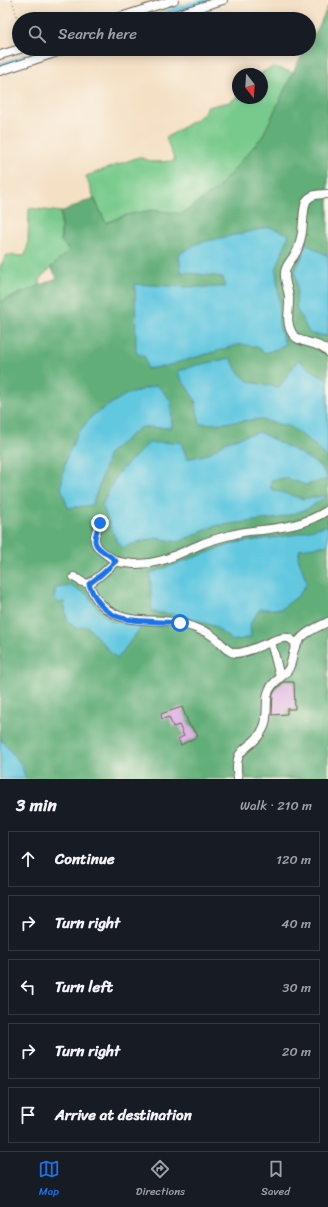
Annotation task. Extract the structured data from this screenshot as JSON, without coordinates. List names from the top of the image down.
{
  "north": "bottom",
  "page": {
    "search": "Search here",
    "heading": ["3 min", "Walk · 210 m"],
    "list": [
      ["Continue", "120 m"],
      ["Turn right", "40 m"],
      ["Turn left", "30 m"],
      ["Turn right", "20 m"],
      "Arrive at destination"
    ],
    "nav": ["Map", "Directions", "Saved"]
  }
}
